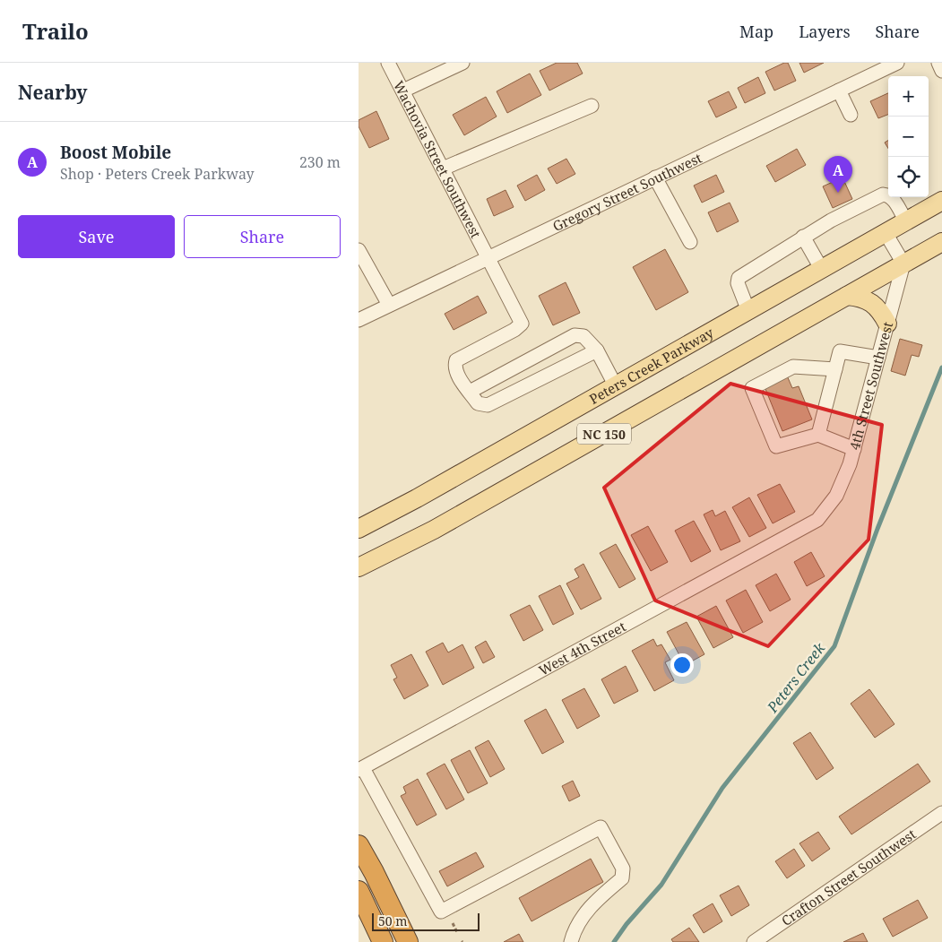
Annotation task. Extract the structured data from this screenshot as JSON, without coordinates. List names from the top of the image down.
{
  "streets": {
    "main road": ["Peters Creek Parkway", "NC 150"],
    "street": [
      "Wachovia Street Southwest",
      "Gregory Street Southwest",
      "4th Street Southwest",
      "West 4th Street",
      "Crafton Street Southwest"
    ]
  },
  "crossings": [
    ["Wachovia Street Southwest", "Gregory Street Southwest"],
    ["4th Street Southwest", "NC 150"],
    ["4th Street Southwest", "West 4th Street"]
  ],
  "water": ["Peters Creek"],
  "scale_bar": "50 m",
  "page": {
    "header": "Trailo",
    "nav": ["Map", "Layers", "Share"],
    "heading": "Nearby",
    "map_buttons": ["+", "−"],
    "list": [
      {
        "mark": "A",
        "name": "Boost Mobile",
        "note": "Shop · Peters Creek Parkway",
        "value": "230 m"
      }
    ],
    "pins": "A",
    "buttons": ["Save", "Share"],
    "scale": "50 m"
  }
}
